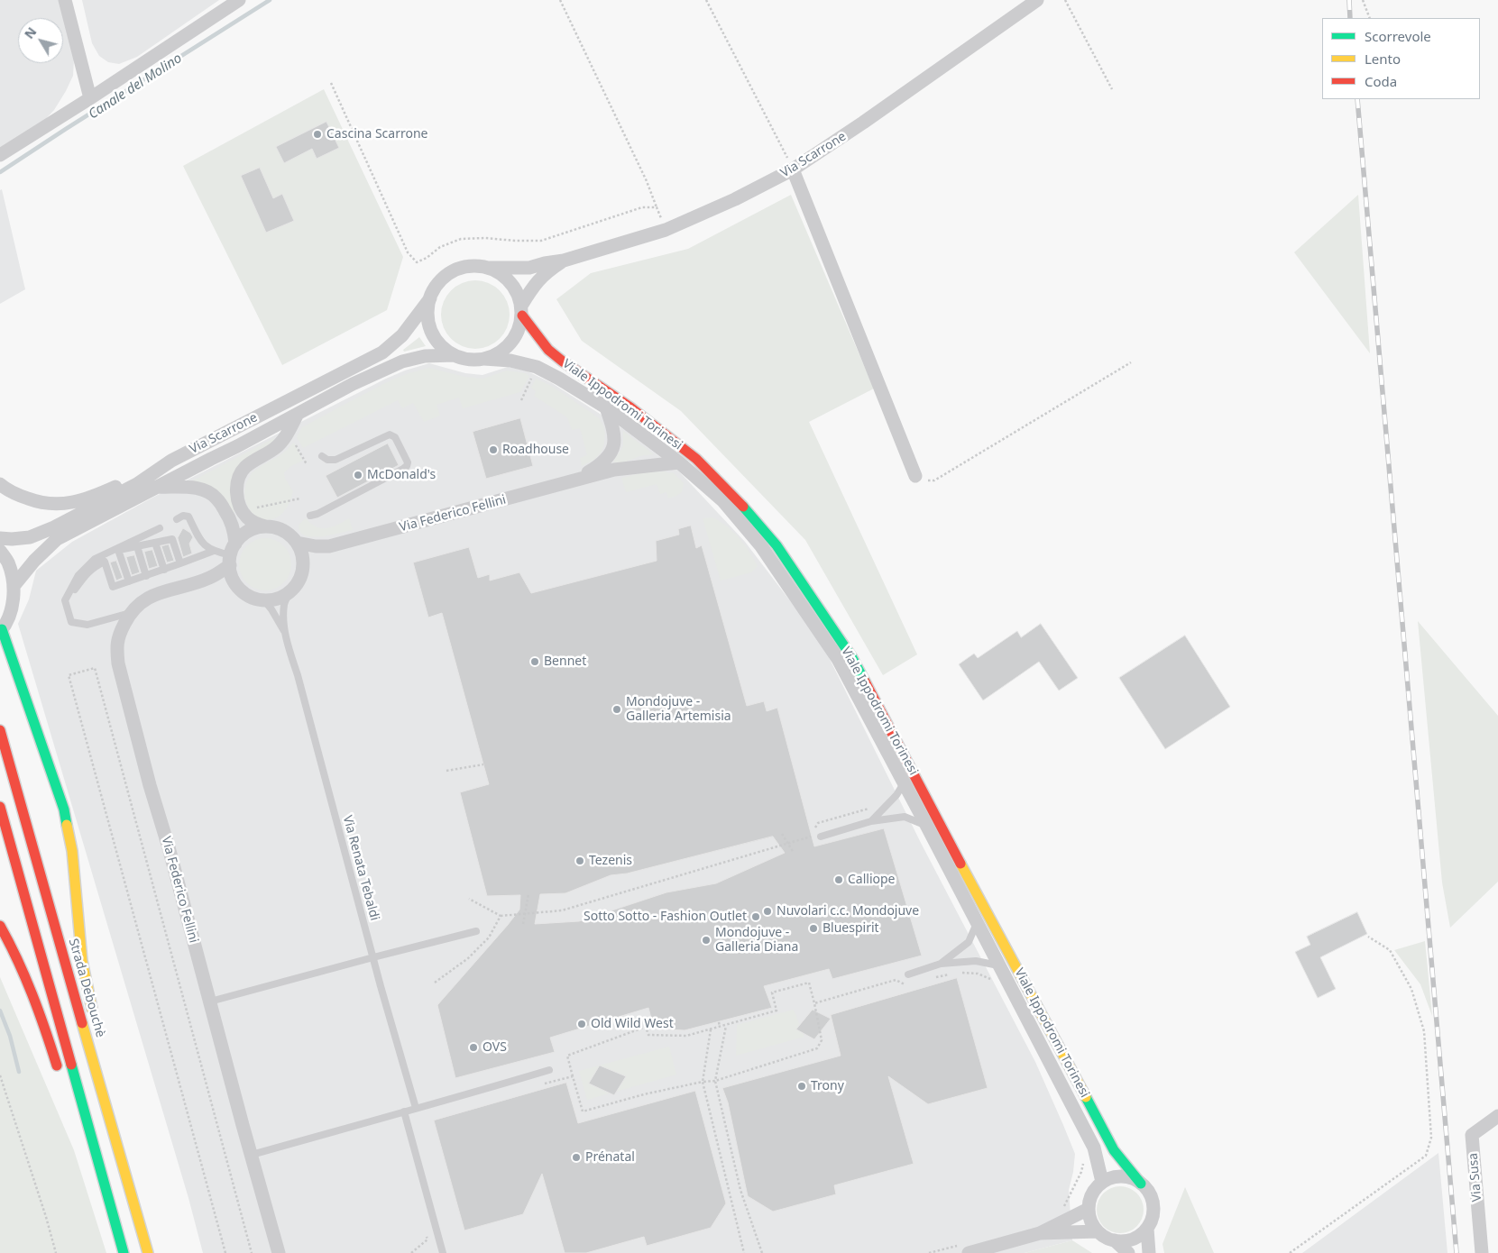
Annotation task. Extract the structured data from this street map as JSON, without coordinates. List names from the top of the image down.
{
  "streets": {
    "main road": ["Viale Ippodromi Torinesi", "Strada Debouchè"],
    "street": ["Via Scarrone", "Via Federico Fellini", "Via Susa"],
    "lane": ["Via Renata Tebaldi"]
  },
  "crossings": [
    ["Via Scarrone", "Viale Ippodromi Torinesi"],
    ["Via Scarrone", "Via Federico Fellini"],
    ["Via Scarrone", "Via Renata Tebaldi"],
    ["Viale Ippodromi Torinesi", "Via Federico Fellini"],
    ["Via Federico Fellini", "Via Renata Tebaldi"]
  ],
  "water": ["Canale del Molino"],
  "places": [
    "Cascina Scarrone",
    "Roadhouse",
    "McDonald's",
    "Bennet",
    "Mondojuve - Galleria Artemisia",
    "Tezenis",
    "Calliope",
    "Nuvolari c.c. Mondojuve",
    "Sotto Sotto - Fashion Outlet",
    "Bluespirit",
    "Mondojuve - Galleria Diana",
    "Old Wild West",
    "OVS",
    "Trony",
    "Prénatal"
  ],
  "legend": ["Scorrevole", "Lento", "Coda"],
  "north": "top left"
}
